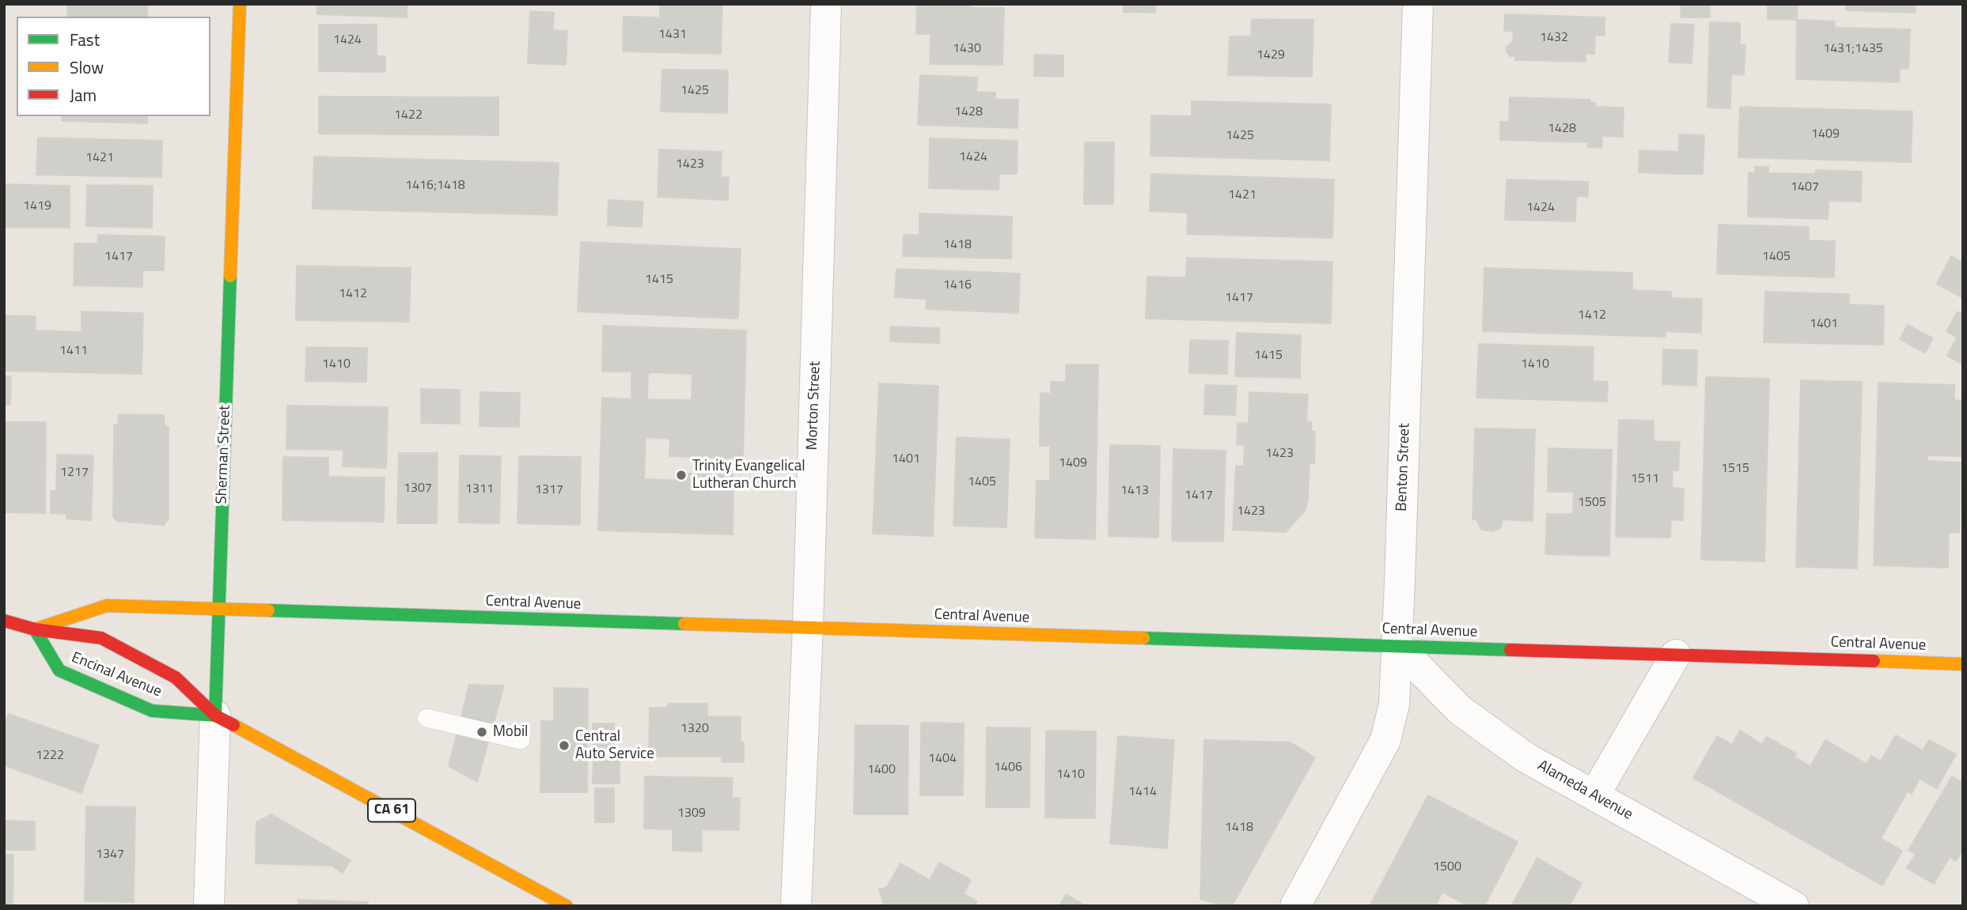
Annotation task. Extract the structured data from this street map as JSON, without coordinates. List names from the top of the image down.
{
  "streets": {
    "street": [
      "Morton Street",
      "Sherman Street",
      "Benton Street",
      "Central Avenue",
      "Encinal Avenue",
      "Alameda Avenue",
      "CA 61"
    ]
  },
  "crossings": [
    ["Morton Street", "Central Avenue"],
    ["Sherman Street", "Central Avenue"],
    ["Sherman Street", "Encinal Avenue"],
    ["Benton Street", "Central Avenue"],
    ["Benton Street", "Alameda Avenue"],
    ["Central Avenue", "Encinal Avenue"],
    ["Central Avenue", "Alameda Avenue"],
    ["Central Avenue", "CA 61"],
    ["Encinal Avenue", "CA 61"]
  ],
  "places": ["Trinity Evangelical Lutheran Church", "Mobil", "Central Auto Service"],
  "house_numbers": [
    "1431",
    "1432",
    "1424",
    "1430",
    "1431;1435",
    "1429",
    "1425",
    "1428",
    "1422",
    "1428",
    "1409",
    "1425",
    "1424",
    "1421",
    "1423",
    "1416;1418",
    "1407",
    "1421",
    "1419",
    "1424",
    "1418",
    "1417",
    "1405",
    "1415",
    "1416",
    "1412",
    "1417",
    "1412",
    "1401",
    "1411",
    "1415",
    "1410",
    "1410",
    "1423",
    "1401",
    "1409",
    "1515",
    "1217",
    "1511",
    "1405",
    "1307",
    "1311",
    "1317",
    "1413",
    "1417",
    "1505",
    "1423",
    "1320",
    "1222",
    "1404",
    "1406",
    "1400",
    "1410",
    "1414",
    "1309",
    "1418",
    "1347",
    "1500"
  ],
  "legend": ["Fast", "Slow", "Jam"]
}
